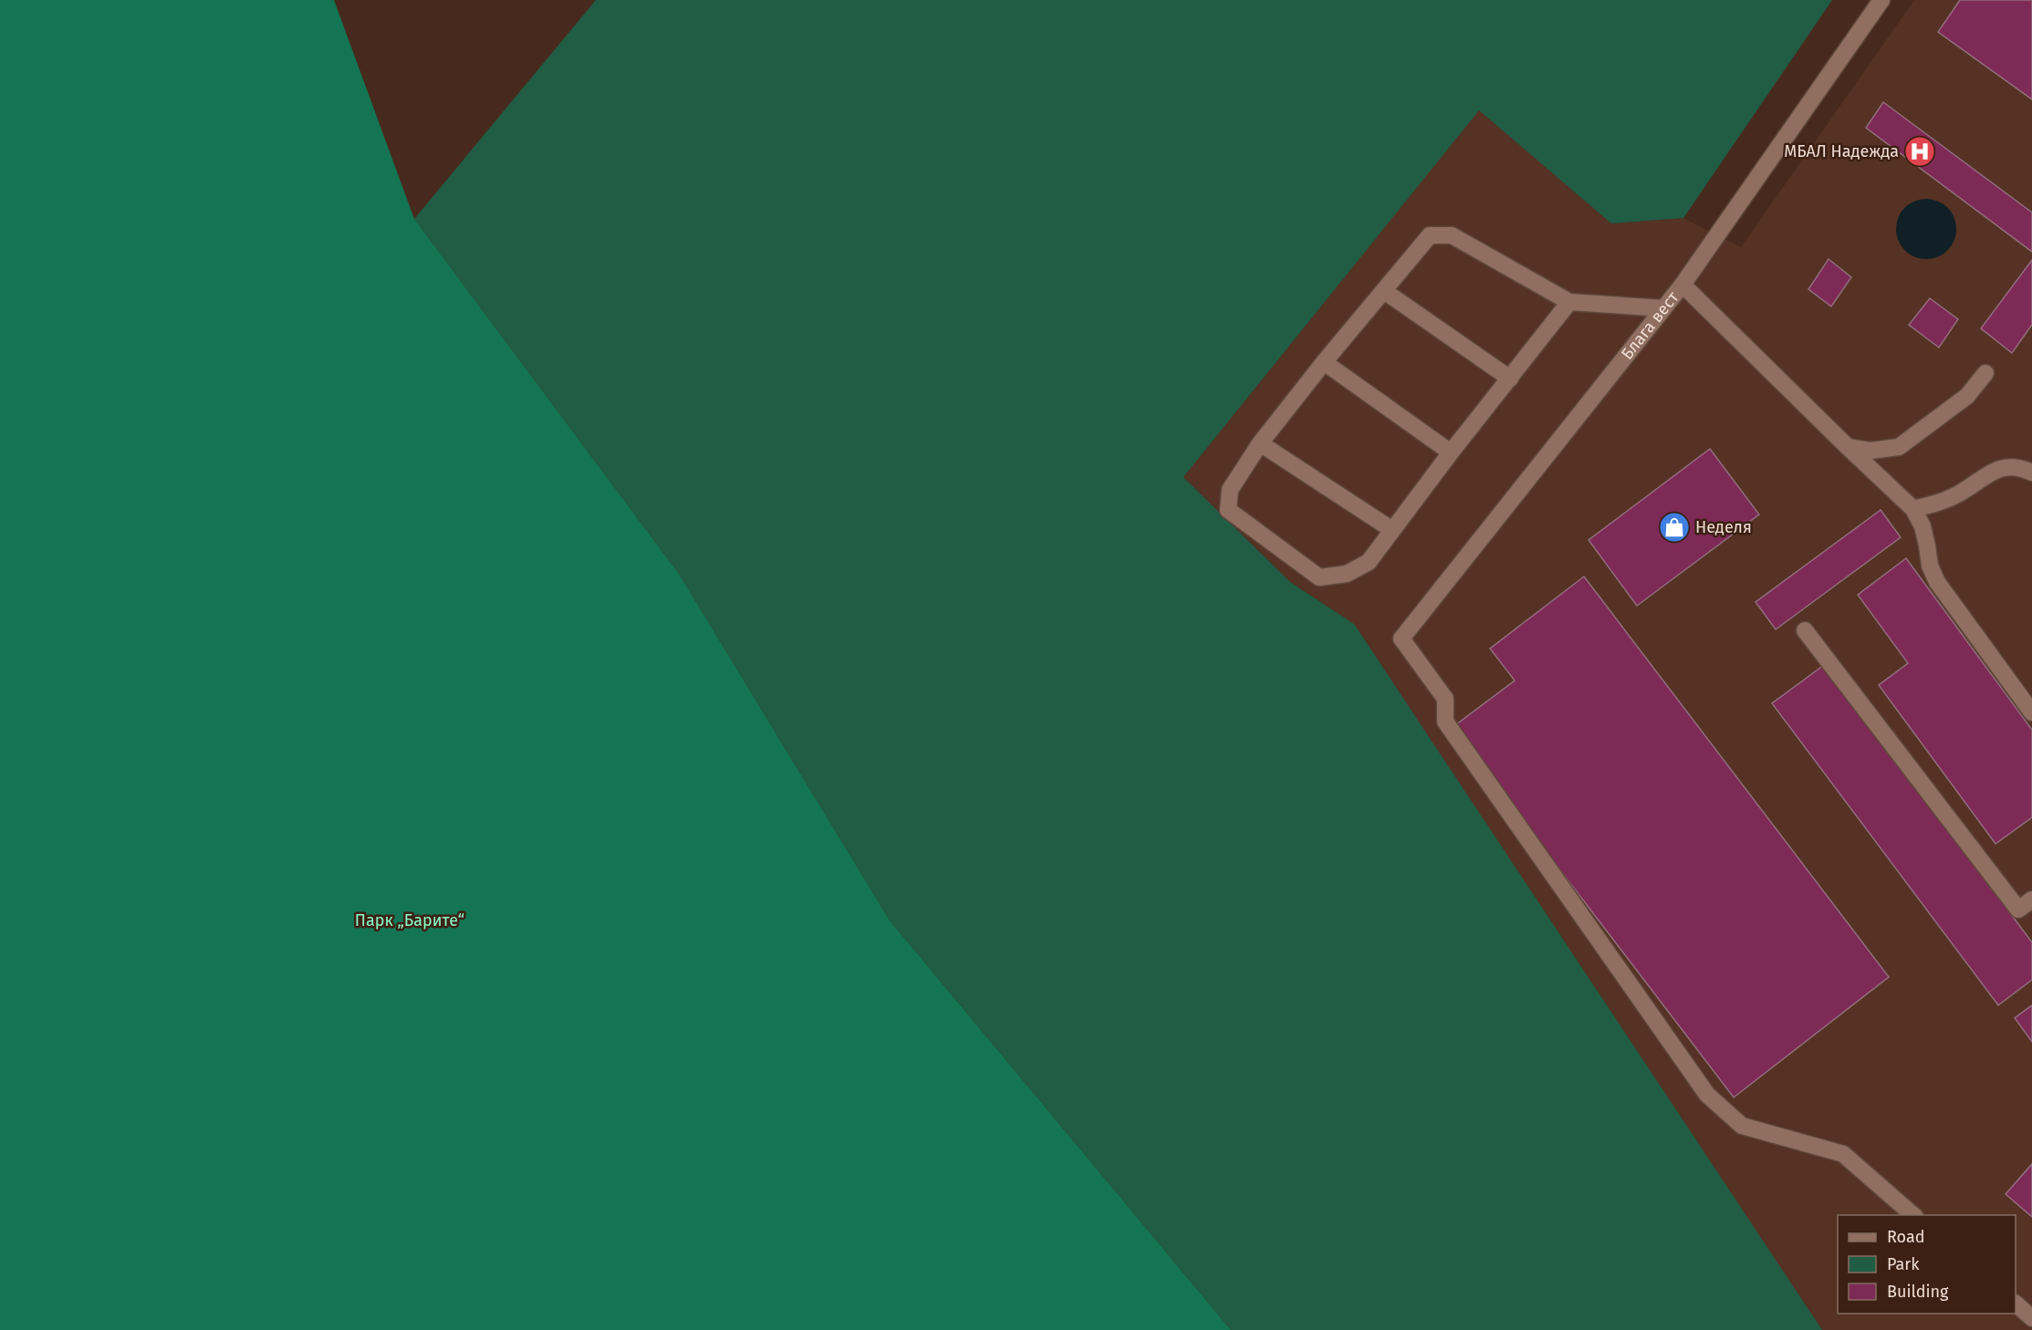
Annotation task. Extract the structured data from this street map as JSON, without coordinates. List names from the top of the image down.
{
  "streets": {
    "street": ["Блага вест"]
  },
  "parks": ["Парк „Барите“"],
  "places": {
    "hospital": ["МБАЛ Надежда"],
    "shop": ["Неделя"]
  },
  "legend": ["Road", "Park", "Building"]
}
